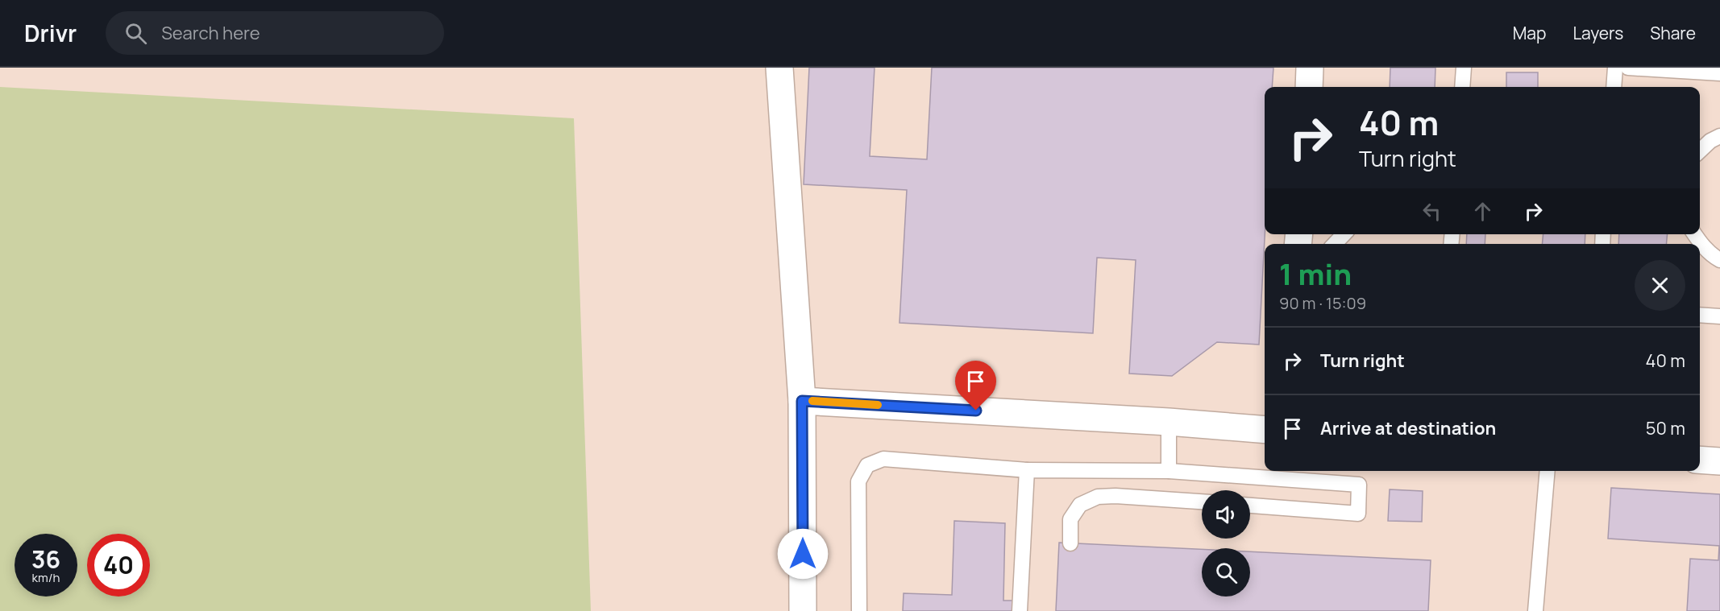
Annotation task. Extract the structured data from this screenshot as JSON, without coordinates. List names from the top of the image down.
{
  "page": {
    "header": "Drivr",
    "search": "Search here",
    "nav": ["Map", "Layers", "Share"],
    "turn": ["40 m", "Turn right"],
    "heading": ["1 min", "90 m · 15:09"],
    "list": [
      {
        "name": "Turn right",
        "value": "40 m"
      },
      {
        "name": "Arrive at destination",
        "value": "50 m"
      }
    ],
    "speed": "36 km/h",
    "limit": "40"
  }
}
